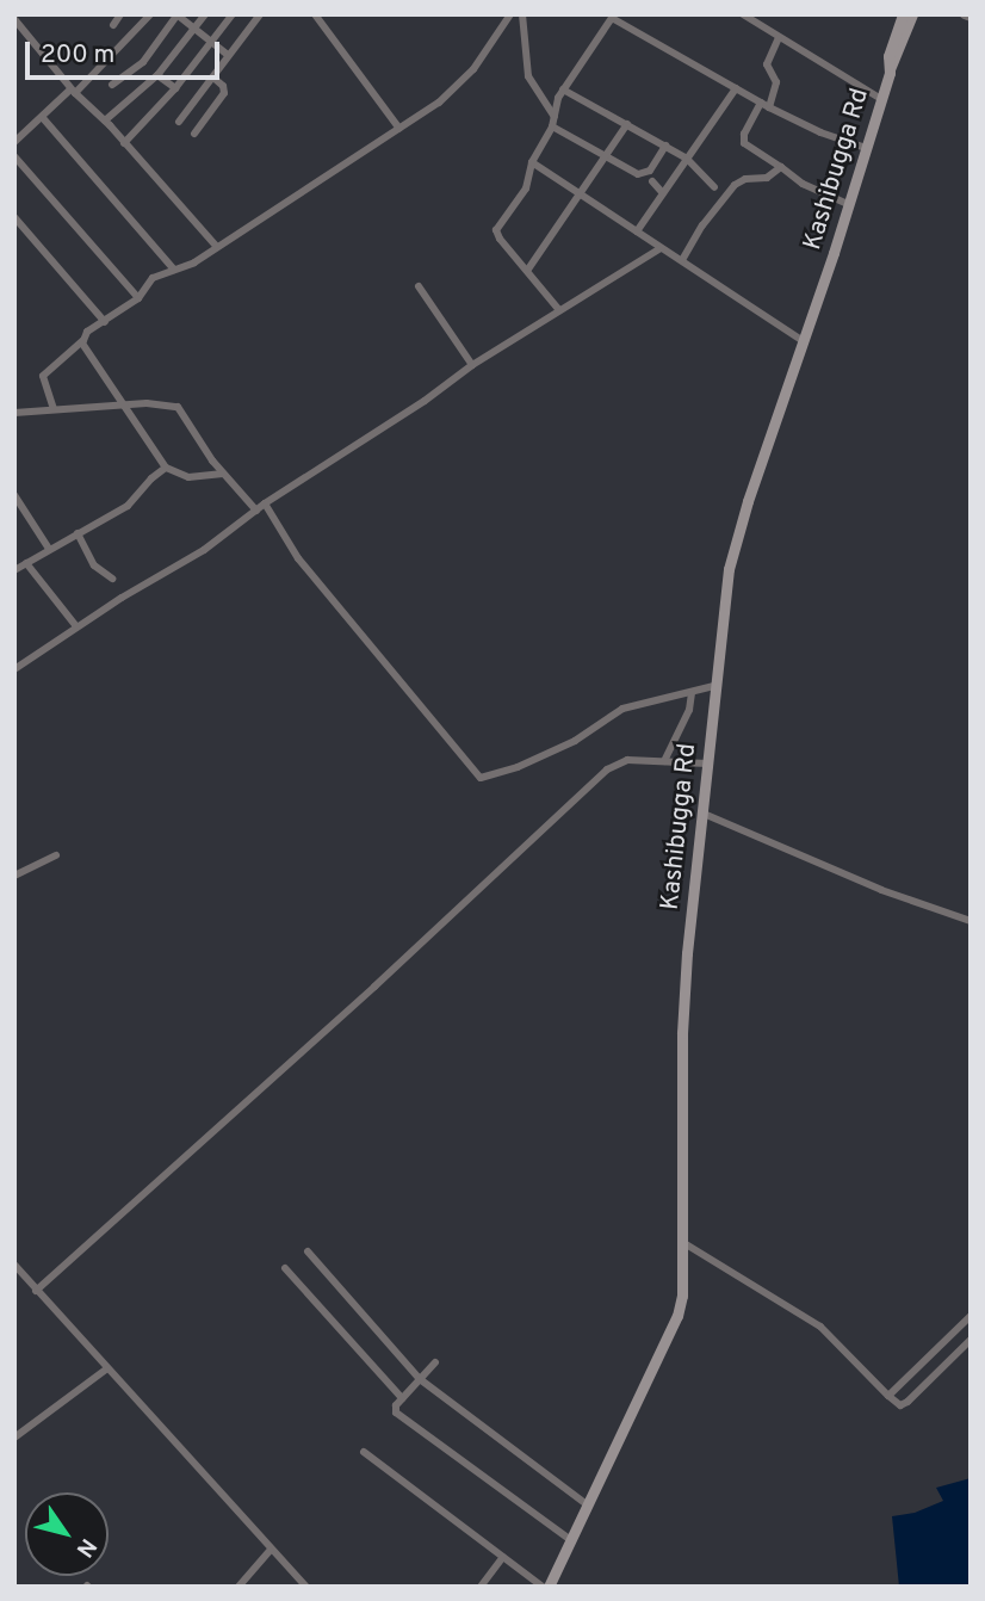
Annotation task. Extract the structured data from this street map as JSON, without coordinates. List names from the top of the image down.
{
  "streets": {
    "main road": ["Kashibugga Rd"]
  },
  "scale_bar": "200 m",
  "north": "bottom right"
}
